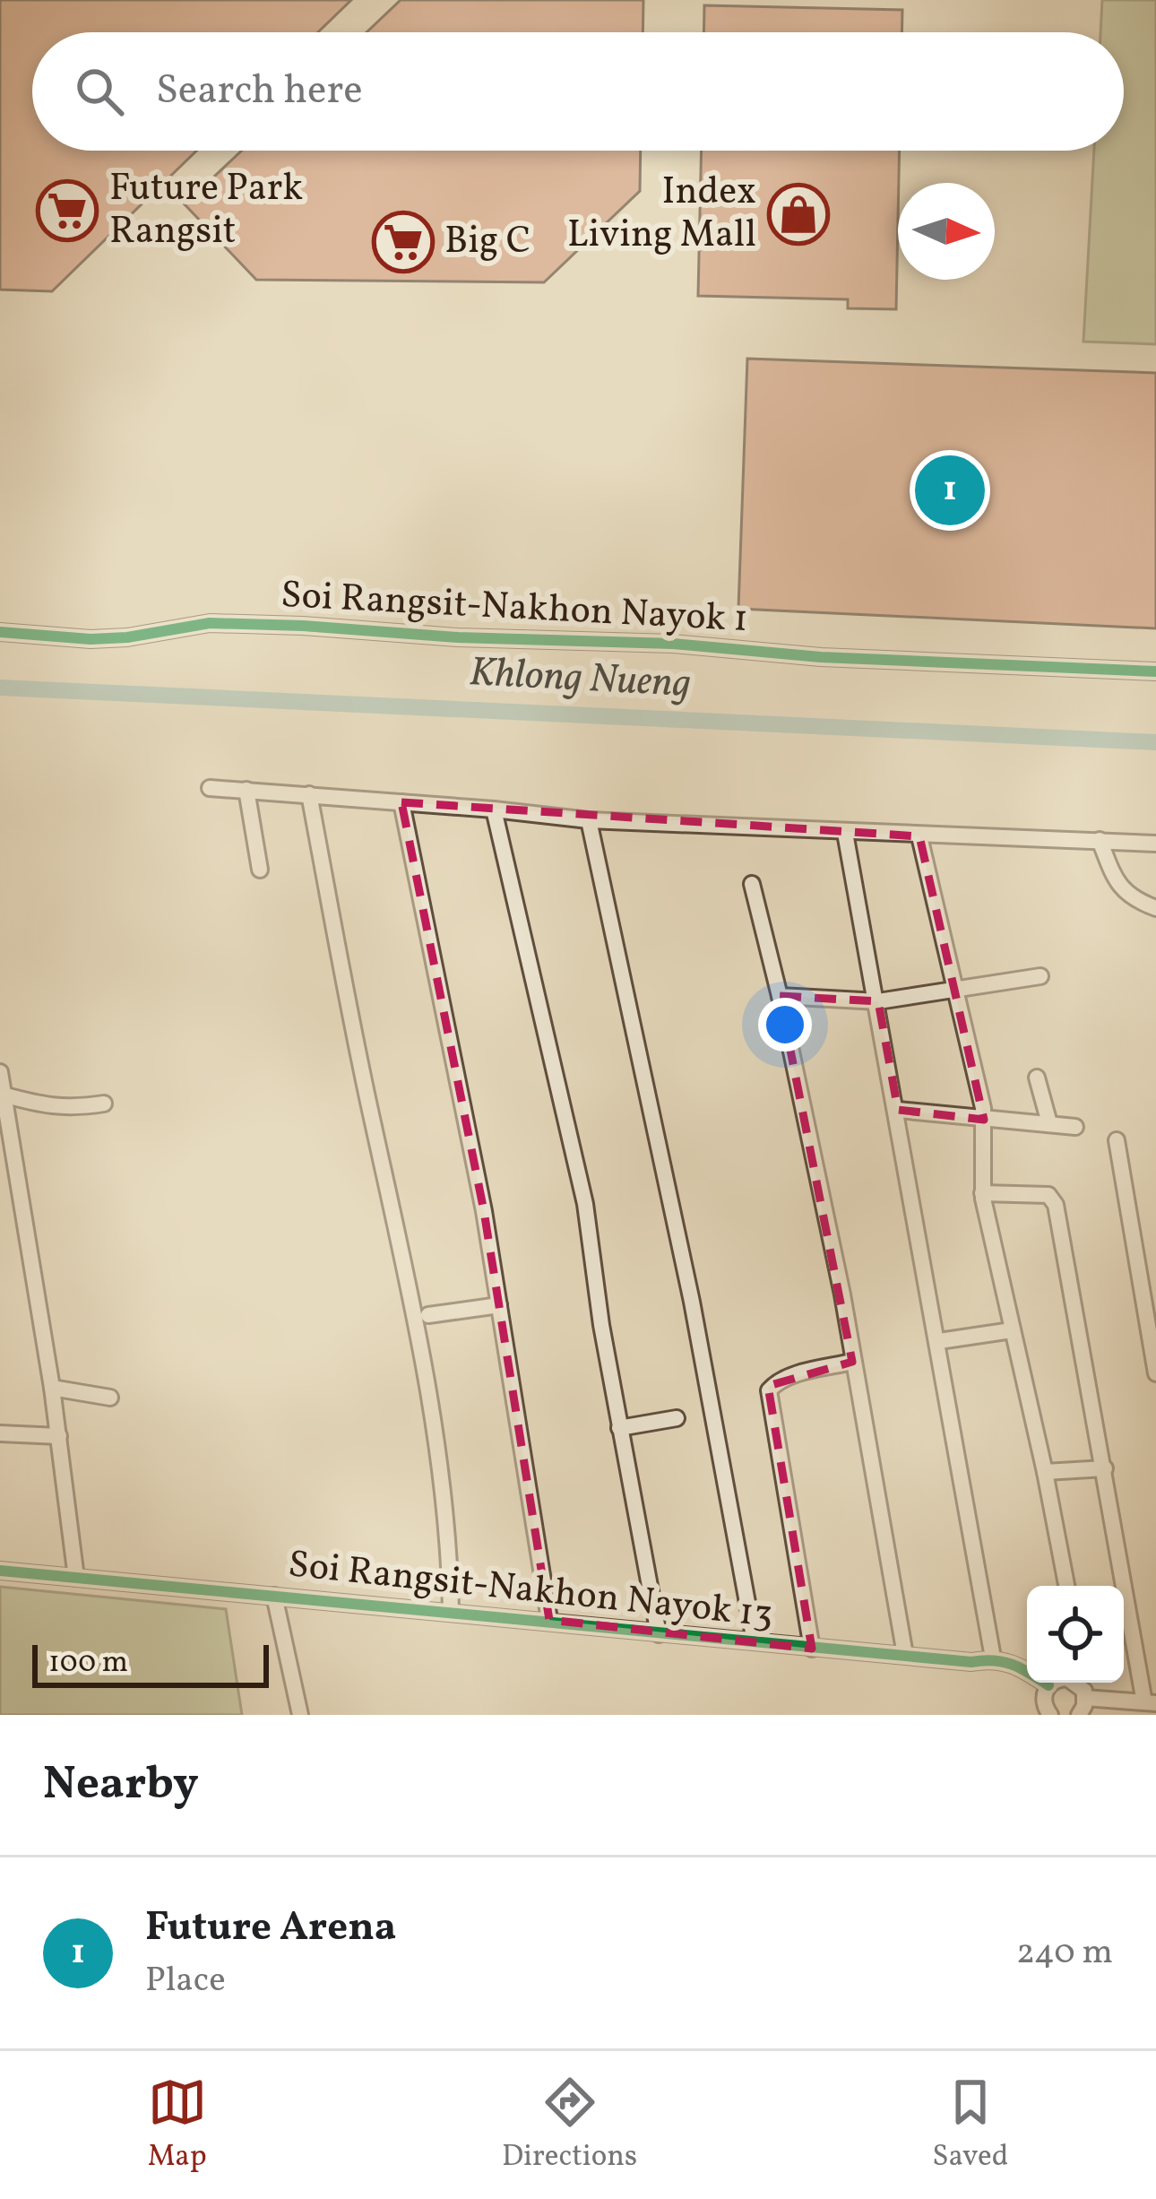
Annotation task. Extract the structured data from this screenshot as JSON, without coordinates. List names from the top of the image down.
{
  "streets": {
    "street": ["Soi Rangsit-Nakhon Nayok 1", "Soi Rangsit-Nakhon Nayok 13"]
  },
  "water": ["Khlong Nueng"],
  "places": {
    "supermarket": ["Future Park Rangsit", "Big C"],
    "shop": ["Index Living Mall"]
  },
  "scale_bar": "100 m",
  "north": "right",
  "page": {
    "search": "Search here",
    "pins": "1",
    "scale": "100 m",
    "heading": "Nearby",
    "list": [
      {
        "mark": "1",
        "name": "Future Arena",
        "note": "Place",
        "value": "240 m"
      }
    ],
    "nav": ["Map", "Directions", "Saved"]
  }
}
